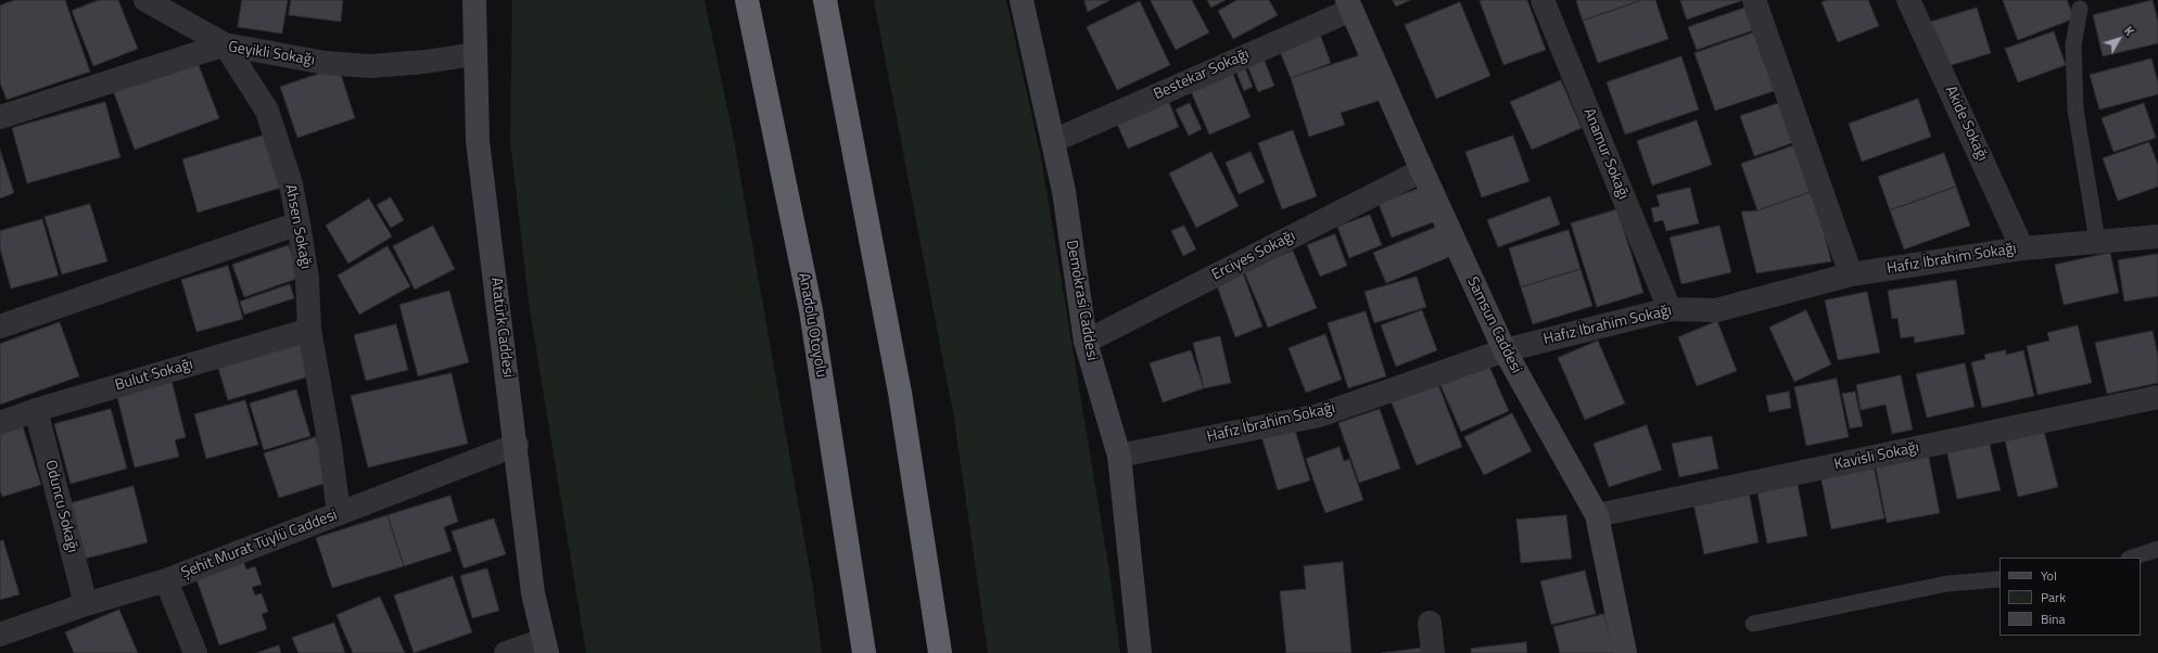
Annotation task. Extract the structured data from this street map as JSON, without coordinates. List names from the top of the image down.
{
  "streets": {
    "highway": ["Anadolu Otoyolu"],
    "street": [
      "Geyikli Sokağı",
      "Bestekar Sokağı",
      "Akide Sokağı",
      "Anamur Sokağı",
      "Ahsen Sokağı",
      "Erciyes Sokağı",
      "Hafız İbrahim Sokağı",
      "Demokrasi Caddesi",
      "Samsun Caddesi",
      "Atatürk Caddesi",
      "Bulut Sokağı",
      "Kavisli Sokağı",
      "Oduncu Sokağı",
      "Şehit Murat Tüylü Caddesi"
    ]
  },
  "crossings": [
    ["Geyikli Sokağı", "Ahsen Sokağı"],
    ["Geyikli Sokağı", "Atatürk Caddesi"],
    ["Bestekar Sokağı", "Demokrasi Caddesi"],
    ["Bestekar Sokağı", "Samsun Caddesi"],
    ["Akide Sokağı", "Hafız İbrahim Sokağı"],
    ["Anamur Sokağı", "Hafız İbrahim Sokağı"],
    ["Ahsen Sokağı", "Bulut Sokağı"],
    ["Ahsen Sokağı", "Şehit Murat Tüylü Caddesi"],
    ["Erciyes Sokağı", "Demokrasi Caddesi"],
    ["Erciyes Sokağı", "Samsun Caddesi"],
    ["Hafız İbrahim Sokağı", "Demokrasi Caddesi"],
    ["Hafız İbrahim Sokağı", "Samsun Caddesi"],
    ["Samsun Caddesi", "Kavisli Sokağı"],
    ["Atatürk Caddesi", "Şehit Murat Tüylü Caddesi"],
    ["Bulut Sokağı", "Oduncu Sokağı"],
    ["Oduncu Sokağı", "Şehit Murat Tüylü Caddesi"]
  ],
  "legend": ["Yol", "Park", "Bina"],
  "north": "top right"
}
